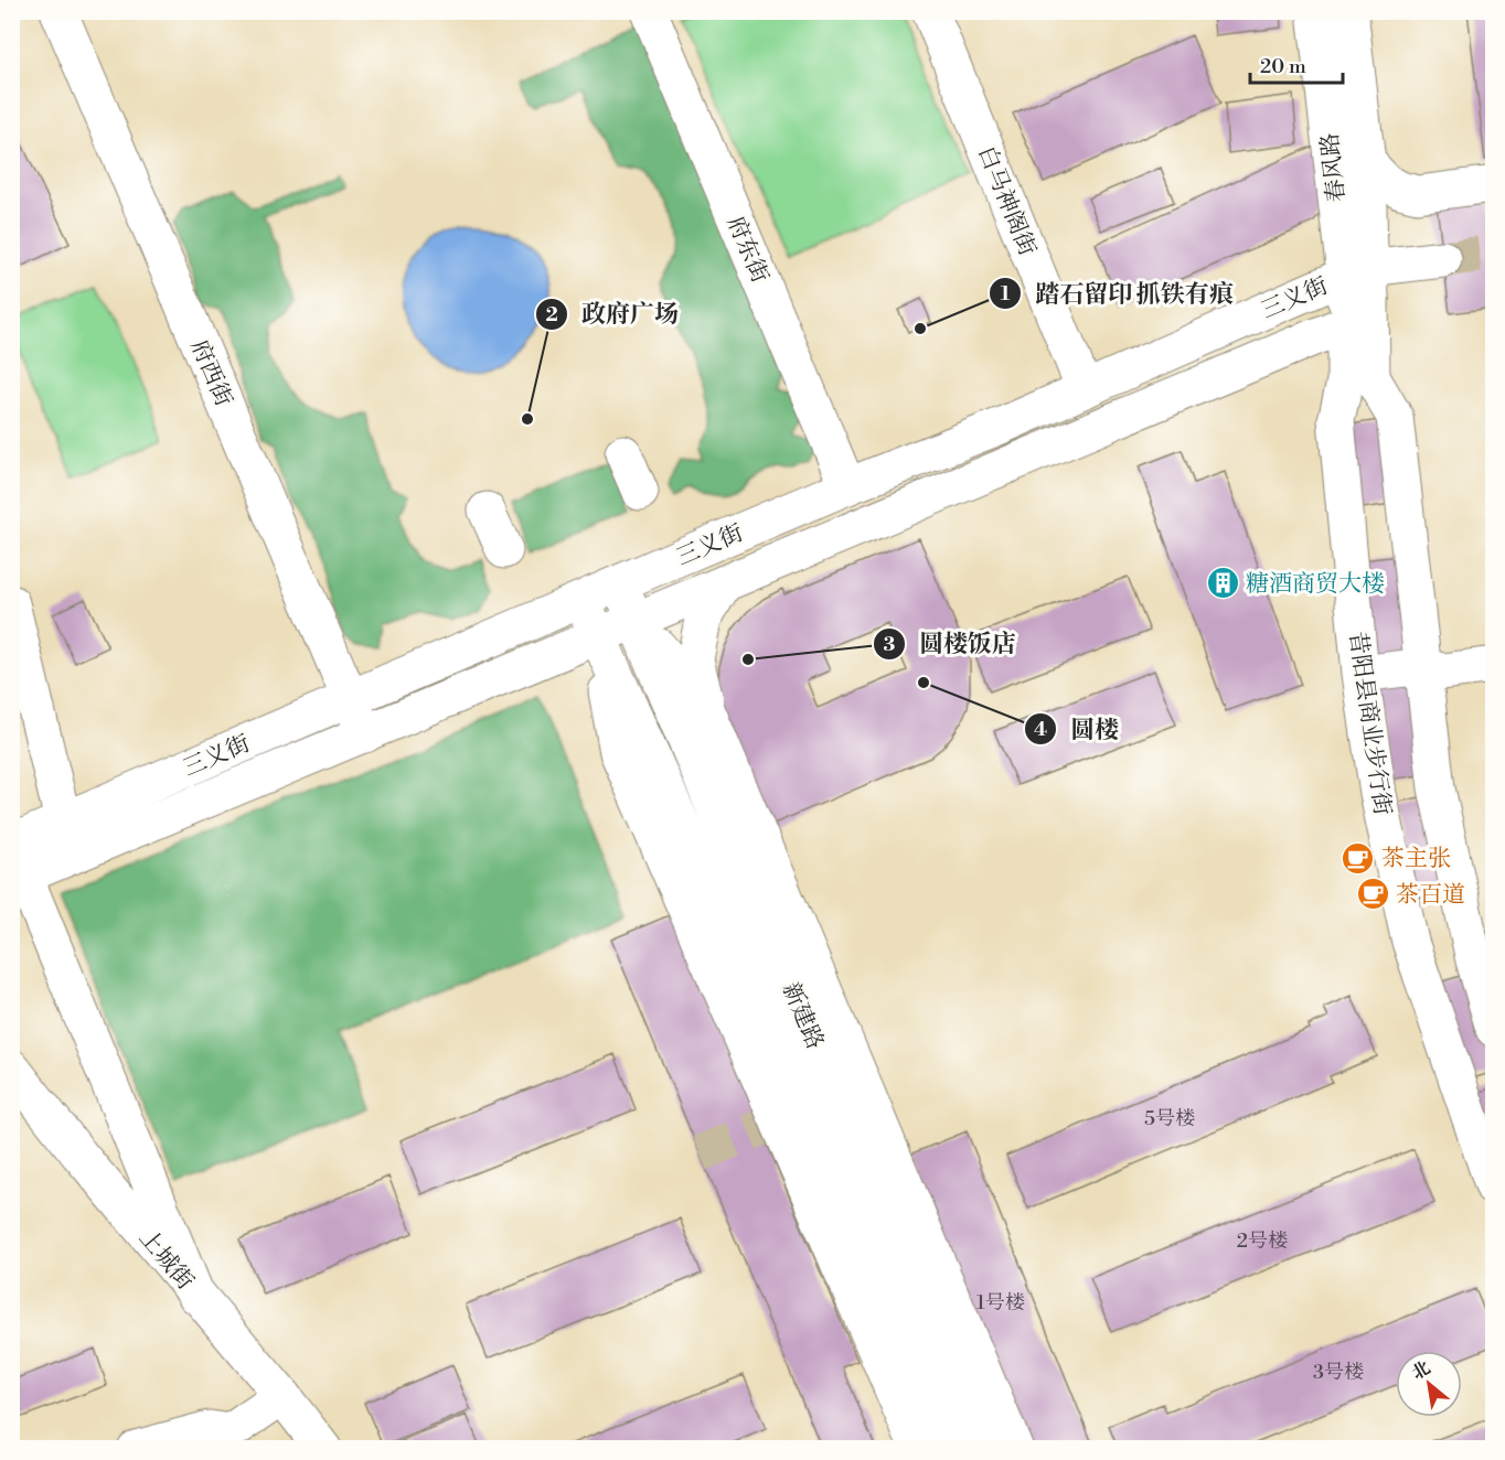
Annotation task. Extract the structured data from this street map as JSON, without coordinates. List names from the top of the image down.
{
  "streets": {
    "main road": [
      "春风路",
      "白马神阁街",
      "府东街",
      "三义街",
      "府西街",
      "昔阳县商业步行街",
      "新建路",
      "上城街"
    ]
  },
  "crossings": [
    ["春风路", "三义街"],
    ["白马神阁街", "三义街"],
    ["府东街", "三义街"],
    ["三义街", "府西街"],
    ["三义街", "昔阳县商业步行街"],
    ["三义街", "新建路"],
    ["三义街", "上城街"]
  ],
  "places": {
    "other": [
      "踏石留印 抓铁有痕",
      "政府广场",
      "圆楼饭店",
      "圆楼"
    ],
    "building": ["糖酒商贸大楼"],
    "cafe": ["茶主张", "茶百道"]
  },
  "house_numbers": [
    "5号楼",
    "2号楼",
    "1号楼",
    "3号楼"
  ],
  "scale_bar": "20 m",
  "north": "top left"
}
